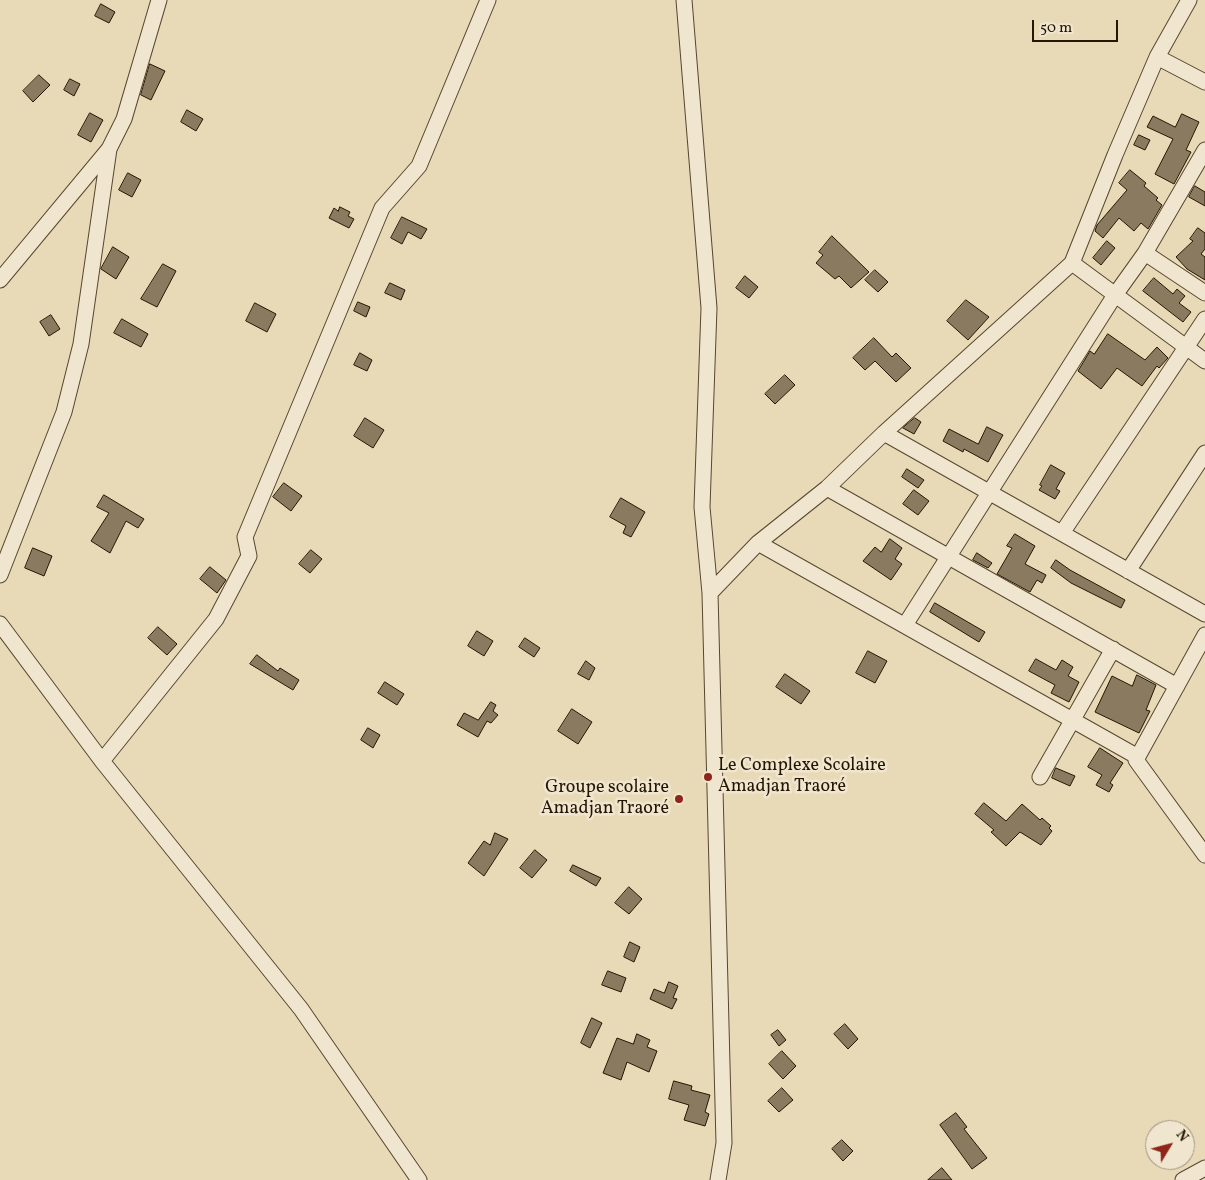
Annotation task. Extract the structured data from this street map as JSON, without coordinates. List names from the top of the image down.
{
  "places": ["Le Complexe Scolaire Amadjan Traoré", "Groupe scolaire Amadjan Traoré"],
  "scale_bar": "50 m",
  "north": "top right"
}
